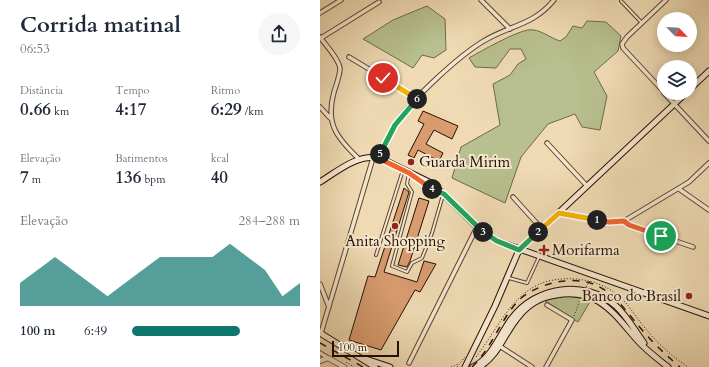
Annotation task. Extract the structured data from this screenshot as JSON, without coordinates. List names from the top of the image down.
{
  "places": {
    "other": ["Guarda Mirim", "Anita Shopping", "Banco do Brasil"],
    "health": ["Morifarma"]
  },
  "scale_bar": "100 m",
  "north": "bottom right",
  "page": {
    "heading": ["Corrida matinal", "06:53"],
    "stats": [
      ["Distância", "0.66 km"],
      ["Tempo", "4:17"],
      ["Ritmo", "6:29 /km"],
      ["Elevação", "7 m"],
      ["Batimentos", "136 bpm"],
      ["kcal", "40"]
    ],
    "pins": [
      "6",
      "5",
      "4",
      "1",
      "2",
      "3"
    ],
    "chart": ["Elevação", "284–288 m"],
    "list": [
      {
        "name": "100 m",
        "note": "6:49"
      }
    ],
    "scale": "100 m"
  }
}
